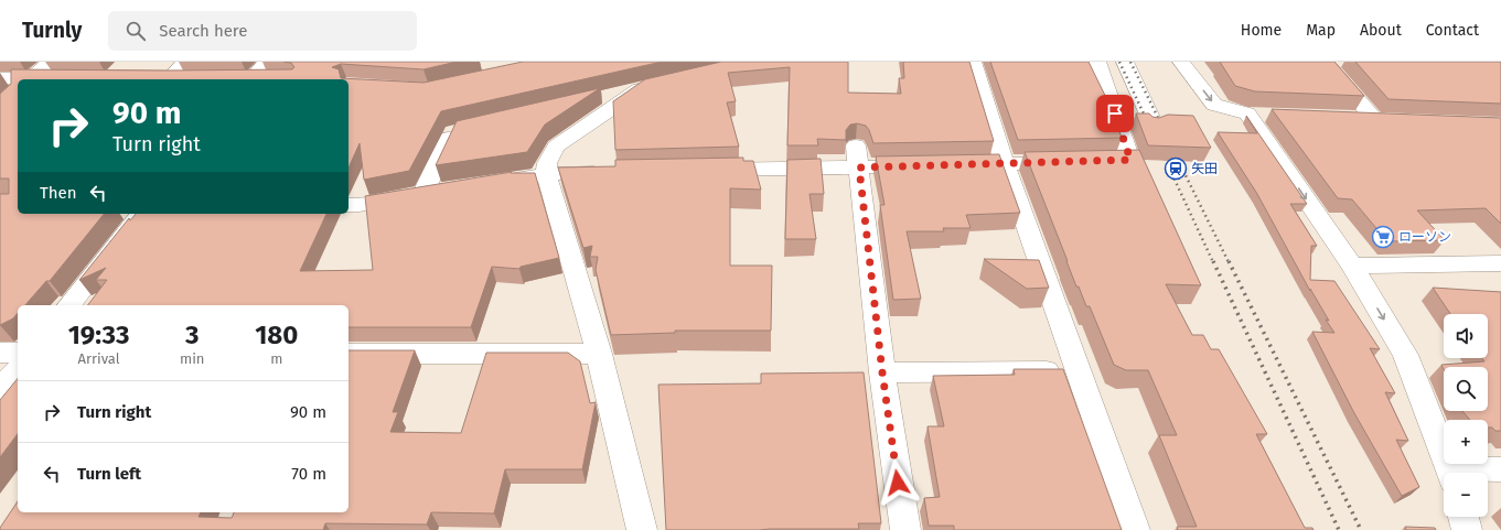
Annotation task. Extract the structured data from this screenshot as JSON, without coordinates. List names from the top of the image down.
{
  "places": {
    "station": ["矢田"],
    "supermarket": ["ローソン"]
  },
  "page": {
    "header": "Turnly",
    "search": "Search here",
    "nav": [
      "Home",
      "Map",
      "About",
      "Contact"
    ],
    "turn": ["90 m", "Turn right"],
    "then": "Then",
    "eta": [
      "19:33",
      "Arrival",
      "3",
      "min",
      "180",
      "m"
    ],
    "map_buttons": ["+", "−"],
    "list": [
      {
        "name": "Turn right",
        "value": "90 m"
      },
      {
        "name": "Turn left",
        "value": "70 m"
      }
    ]
  }
}
